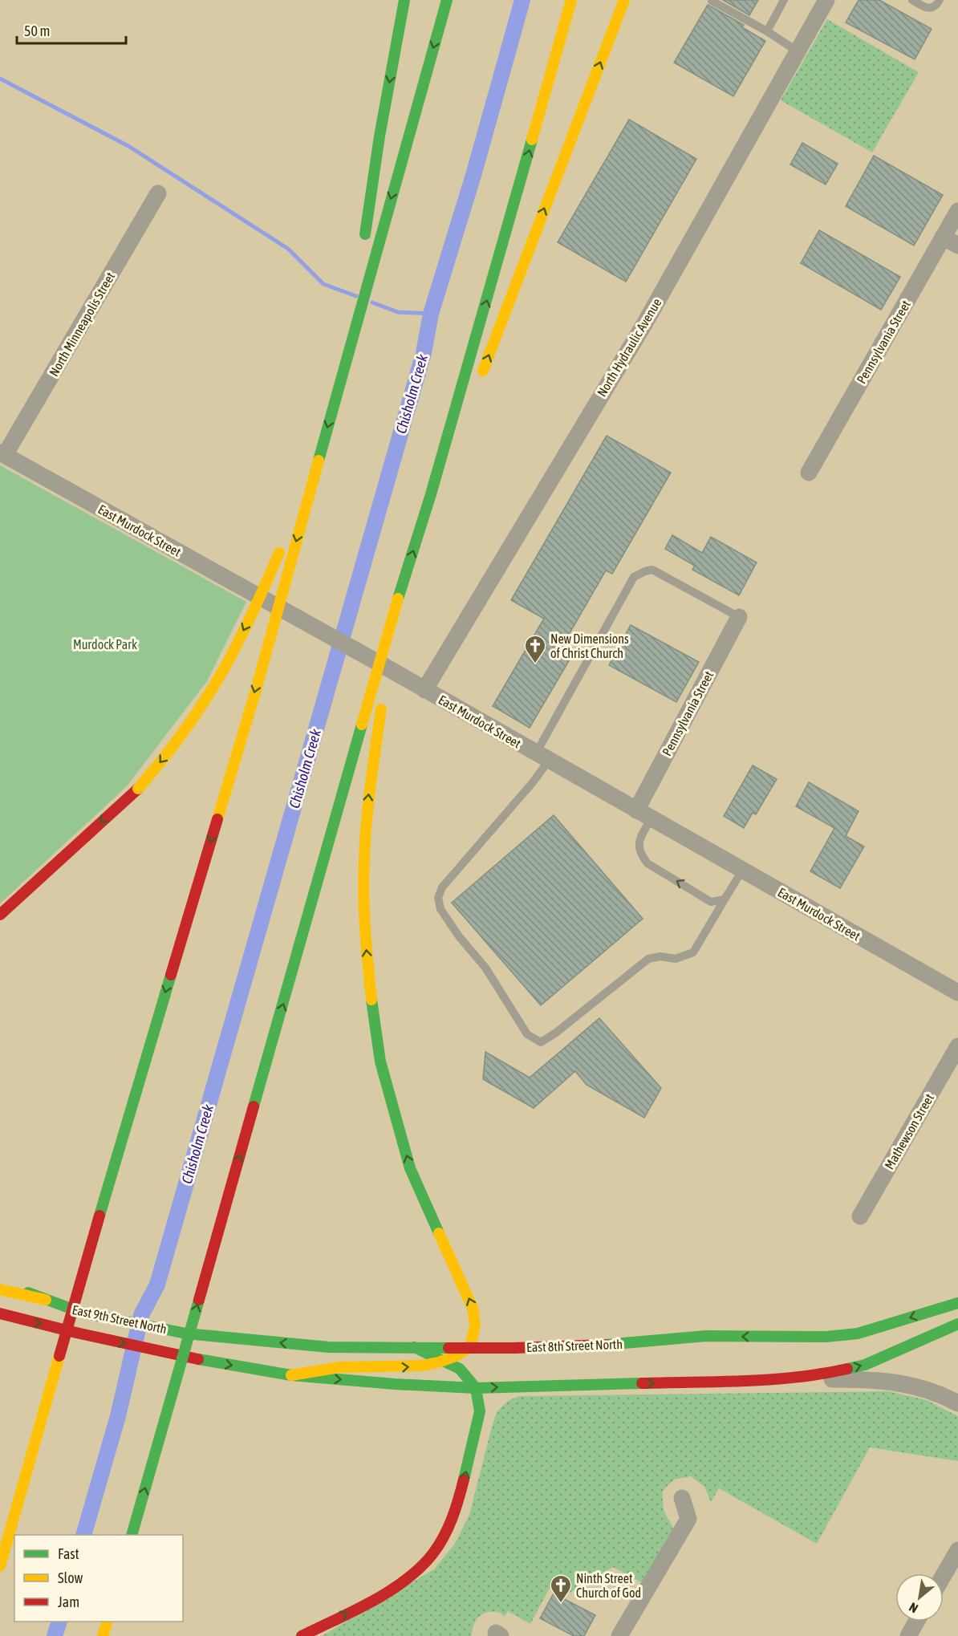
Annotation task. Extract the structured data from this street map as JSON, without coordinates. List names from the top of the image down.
{
  "streets": {
    "main road": ["East 9th Street North", "East 8th Street North"],
    "street": [
      "North Minneapolis Street",
      "Pennsylvania Street",
      "North Hydraulic Avenue",
      "East Murdock Street",
      "Mathewson Street"
    ]
  },
  "crossings": [
    ["North Minneapolis Street", "East Murdock Street"],
    ["Pennsylvania Street", "East Murdock Street"],
    ["North Hydraulic Avenue", "East Murdock Street"],
    ["East 9th Street North", "East 8th Street North"]
  ],
  "water": ["Chisholm Creek"],
  "parks": ["Murdock Park"],
  "places": {
    "church": ["New Dimensions of Christ Church", "Ninth Street Church of God"]
  },
  "legend": ["Fast", "Slow", "Jam"],
  "scale_bar": "50 m",
  "north": "bottom left"
}
